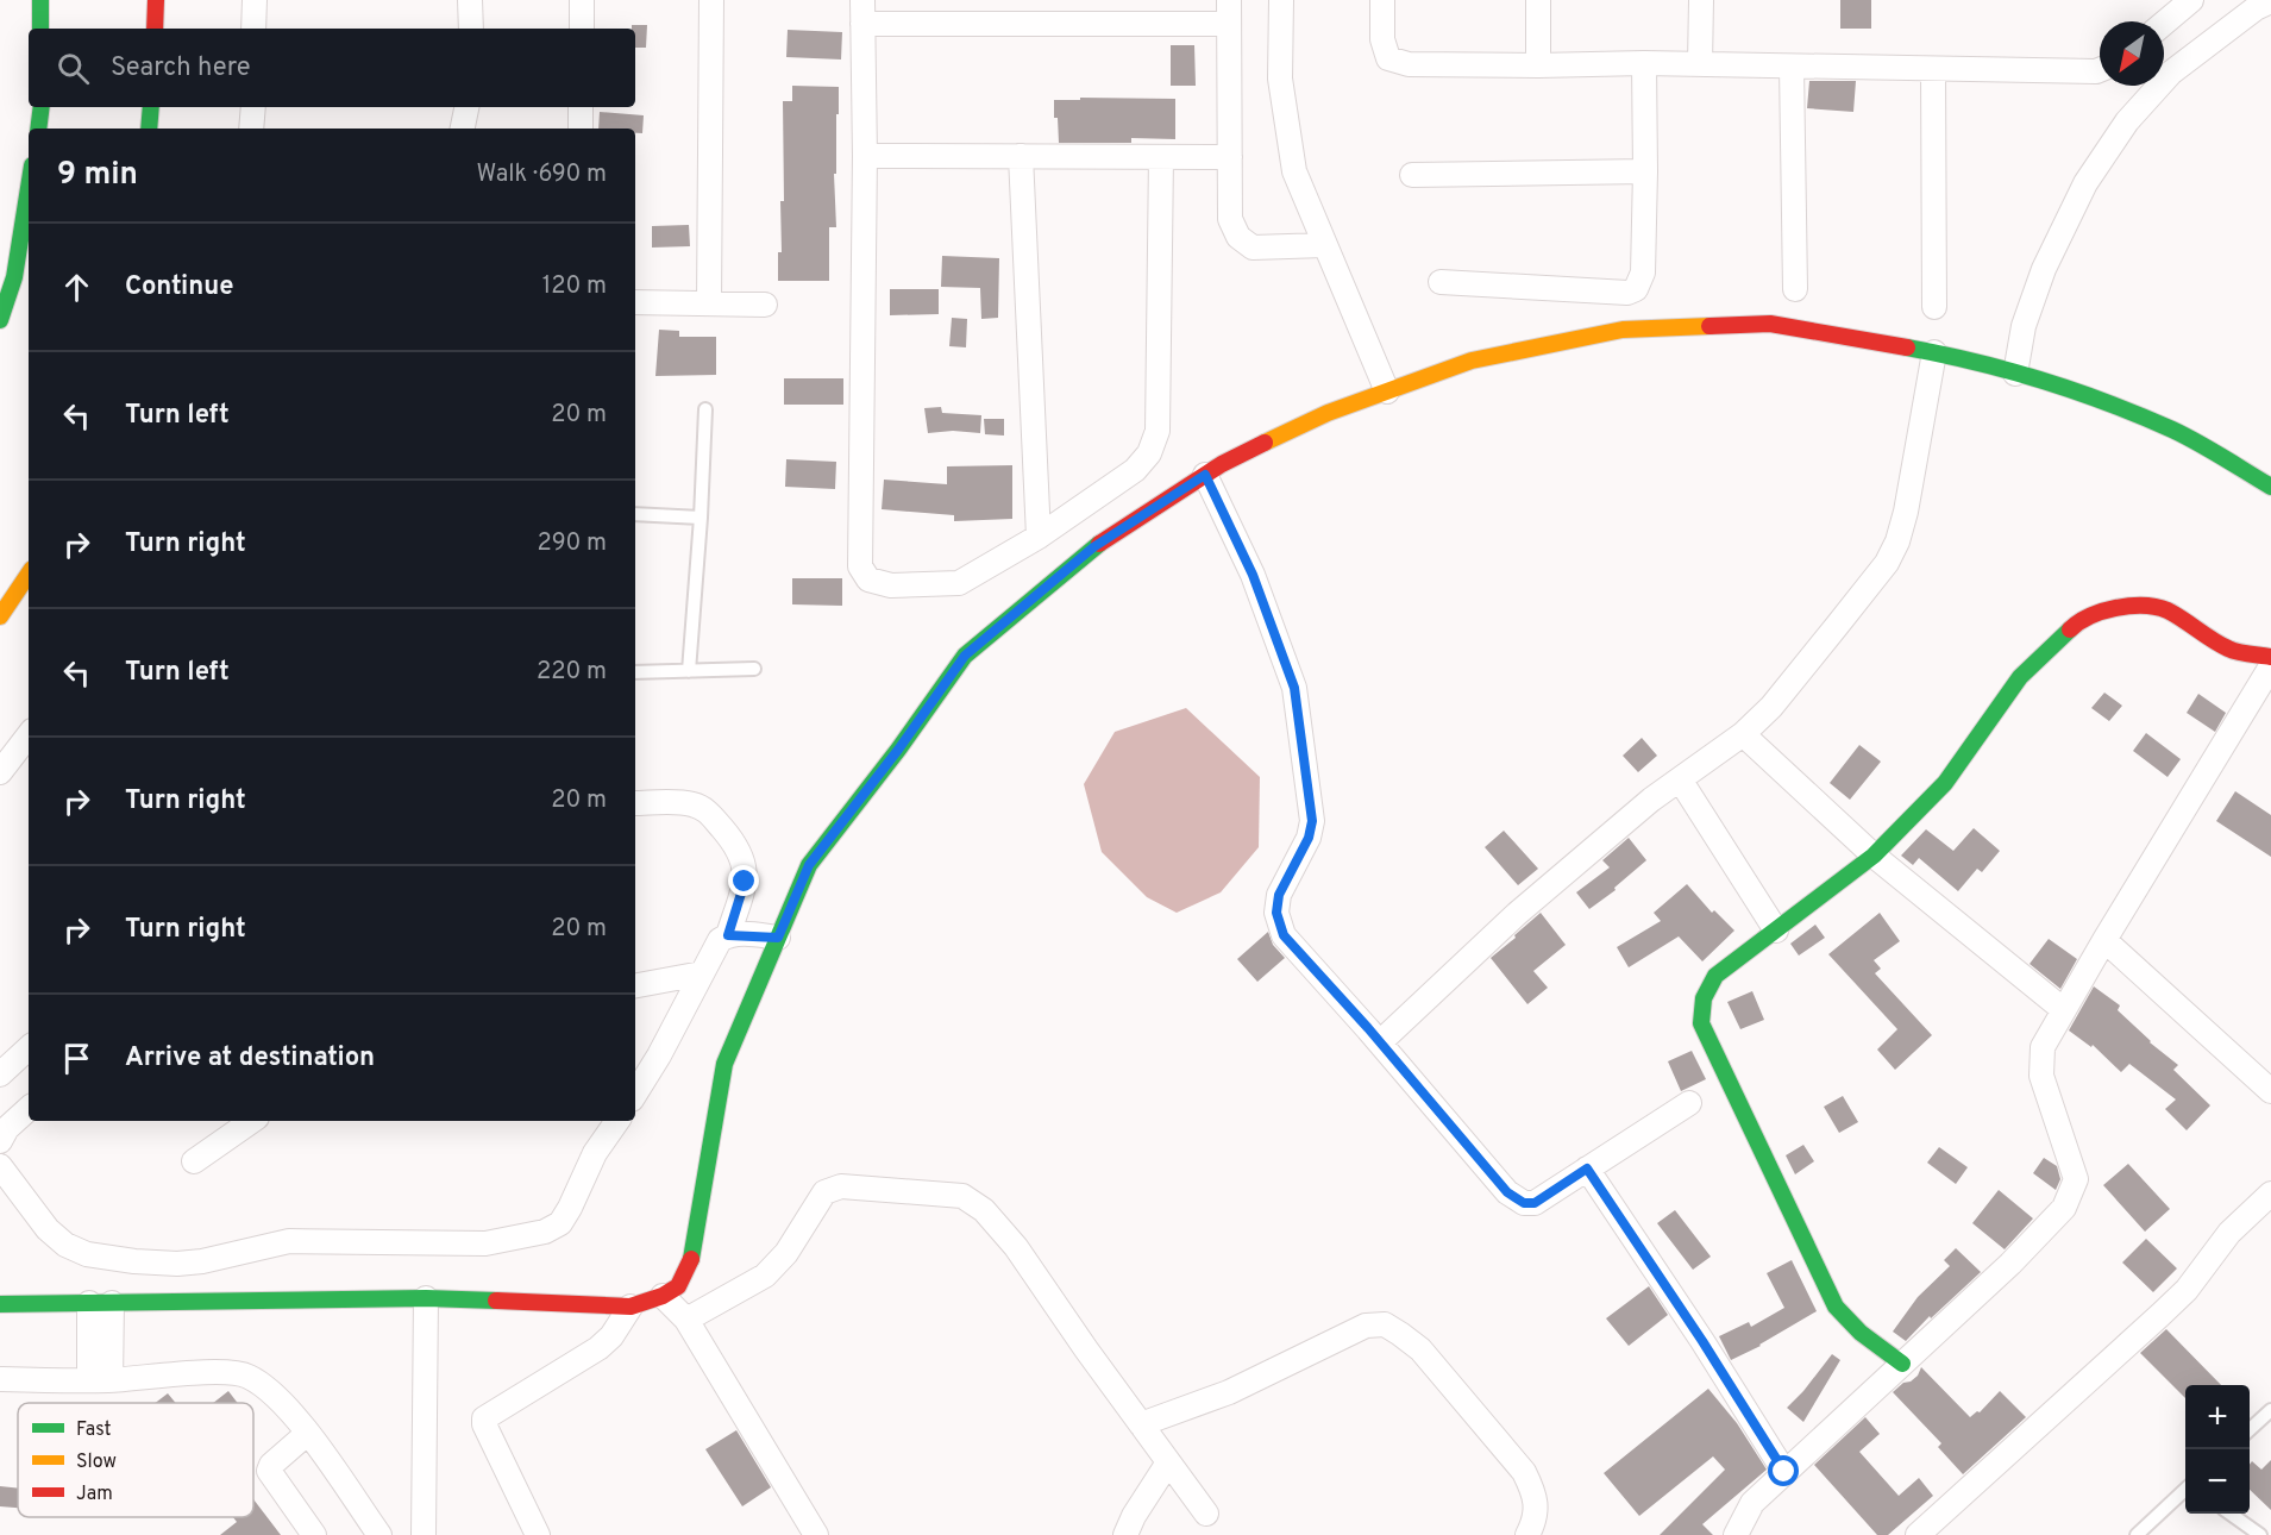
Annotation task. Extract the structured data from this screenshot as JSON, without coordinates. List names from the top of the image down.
{
  "legend": ["Fast", "Slow", "Jam"],
  "north": "bottom left",
  "page": {
    "search": "Search here",
    "heading": ["9 min", "Walk · 690 m"],
    "list": [
      ["Continue", "120 m"],
      ["Turn left", "20 m"],
      ["Turn right", "290 m"],
      ["Turn left", "220 m"],
      ["Turn right", "20 m"],
      ["Turn right", "20 m"],
      "Arrive at destination"
    ],
    "map_buttons": ["+", "−"]
  }
}
